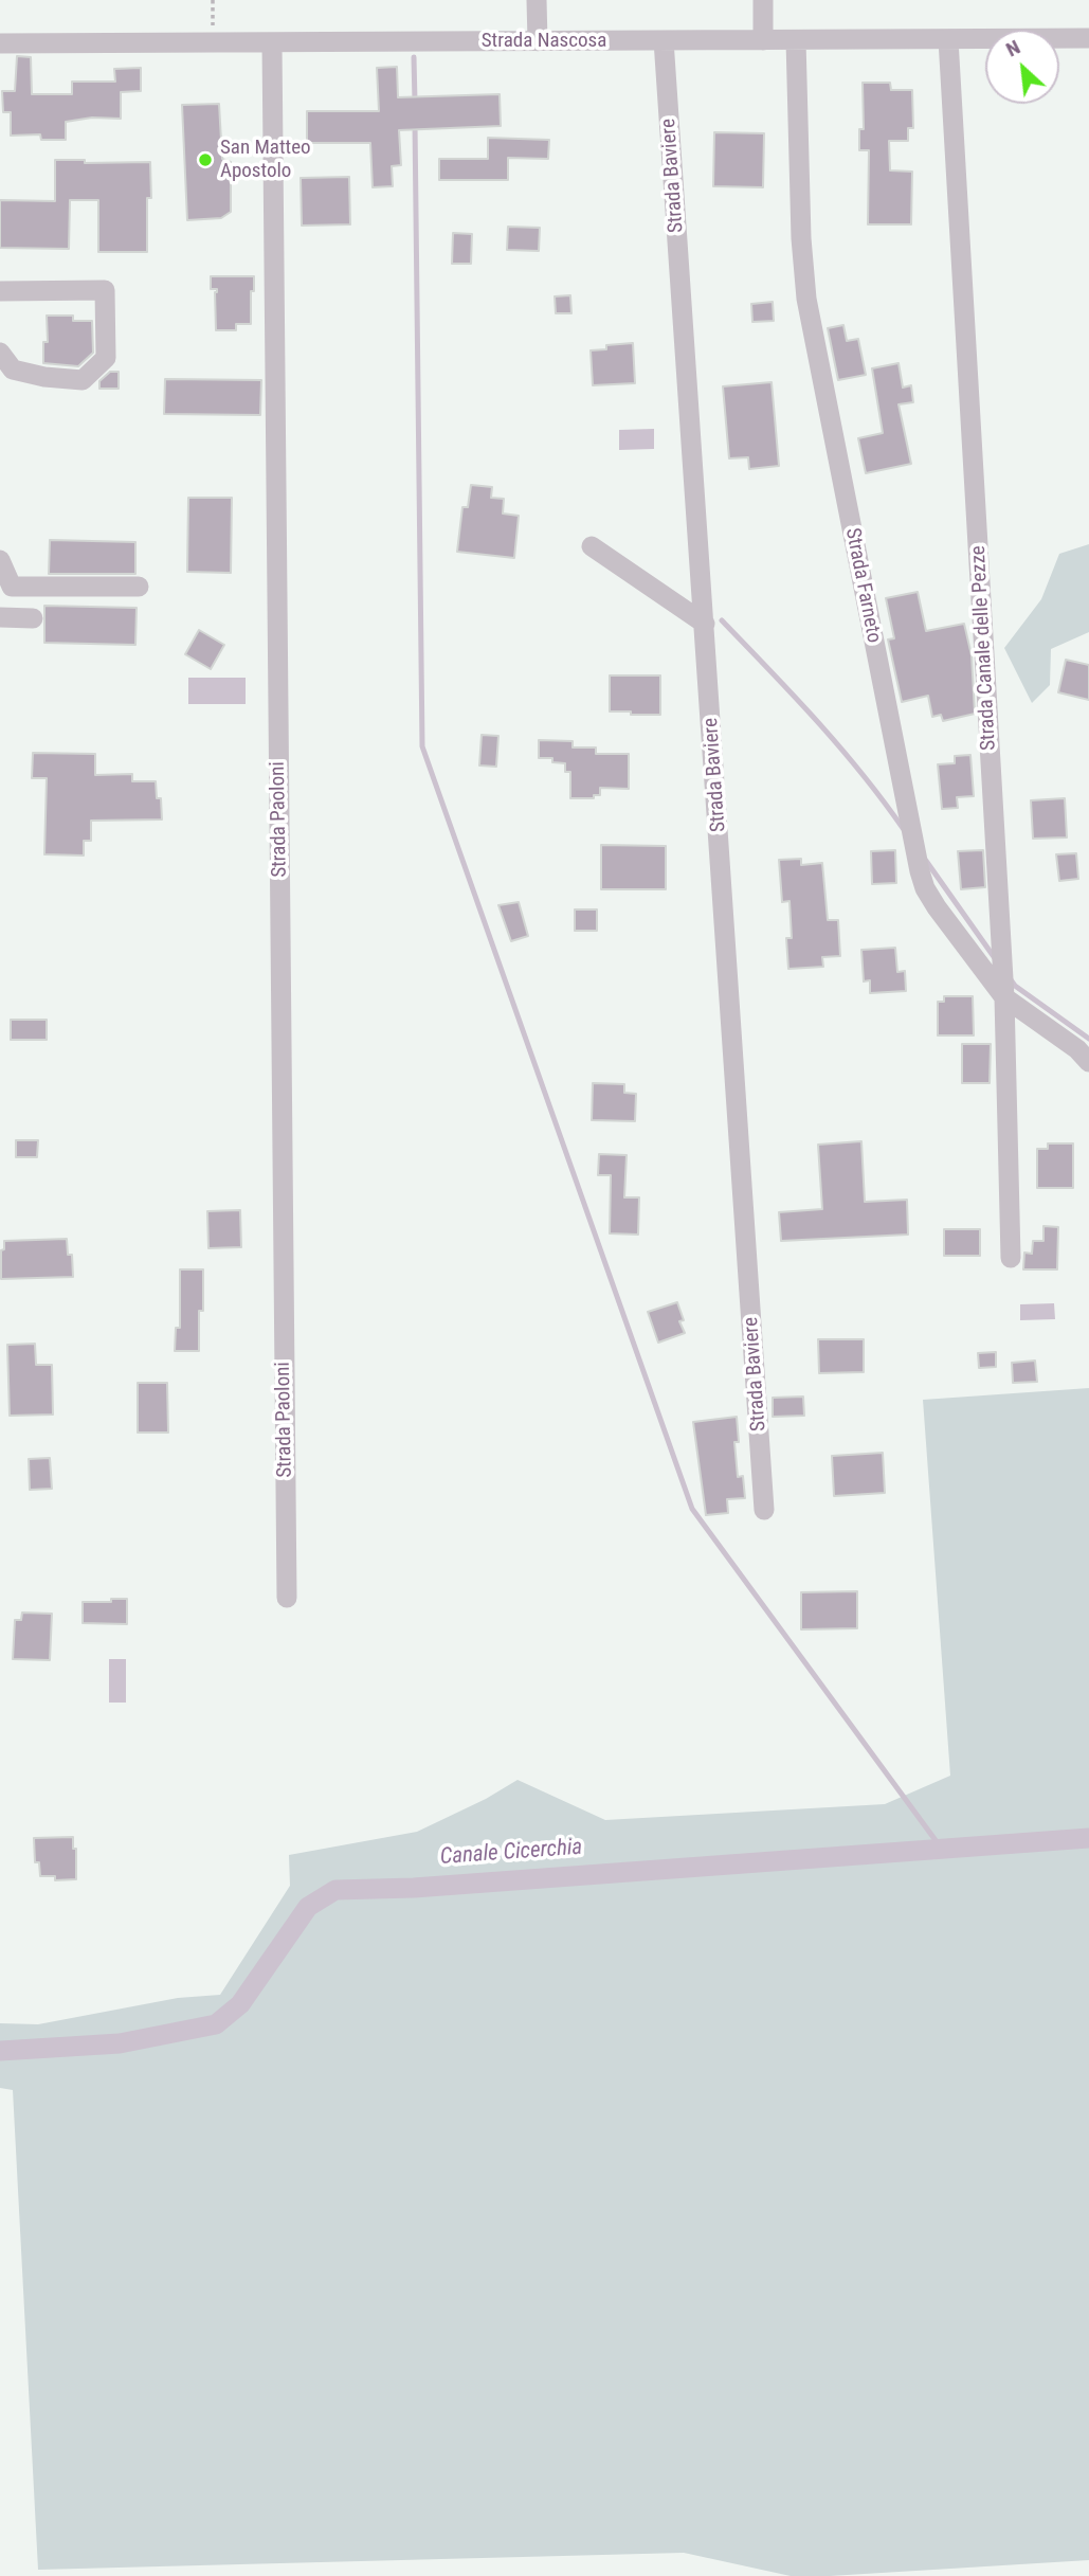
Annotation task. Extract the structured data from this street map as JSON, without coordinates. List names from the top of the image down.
{
  "streets": {
    "street": [
      "Strada Nascosa",
      "Strada Baviere",
      "Strada Farneto",
      "Strada Canale delle Pezze",
      "Strada Paoloni"
    ]
  },
  "crossings": [
    ["Strada Nascosa", "Strada Baviere"],
    ["Strada Nascosa", "Strada Farneto"],
    ["Strada Nascosa", "Strada Canale delle Pezze"],
    ["Strada Nascosa", "Strada Paoloni"],
    ["Strada Farneto", "Strada Canale delle Pezze"]
  ],
  "water": ["Canale Cicerchia"],
  "places": ["San Matteo Apostolo"],
  "north": "top left"
}
